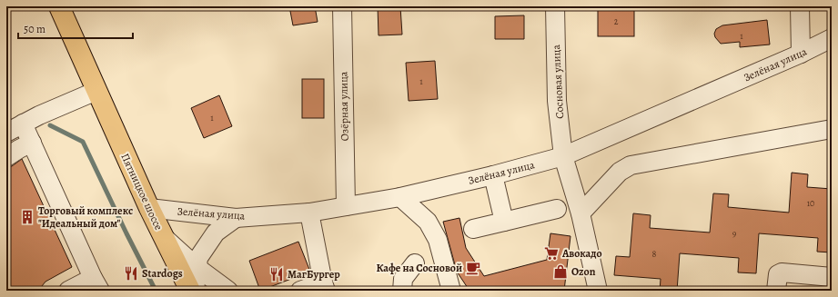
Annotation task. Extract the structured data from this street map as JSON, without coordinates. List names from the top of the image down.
{
  "streets": {
    "main road": ["Пятницкое шоссе"],
    "street": ["Зелёная улица", "Сосновая улица", "Озёрная улица"]
  },
  "crossings": [
    ["Зелёная улица", "Сосновая улица"],
    ["Зелёная улица", "Озёрная улица"],
    ["Зелёная улица", "Пятницкое шоссе"]
  ],
  "places": {
    "building": ["Торговый комплекс \"Идеальный дом\""],
    "supermarket": ["Авокадо"],
    "cafe": ["Кафе на Сосновой"],
    "shop": ["Ozon"],
    "restaurant": ["Stardogs", "МагБургер"]
  },
  "house_numbers": [
    "2",
    "1",
    "1",
    "1",
    "10",
    "9",
    "8"
  ],
  "scale_bar": "50 m"
}
